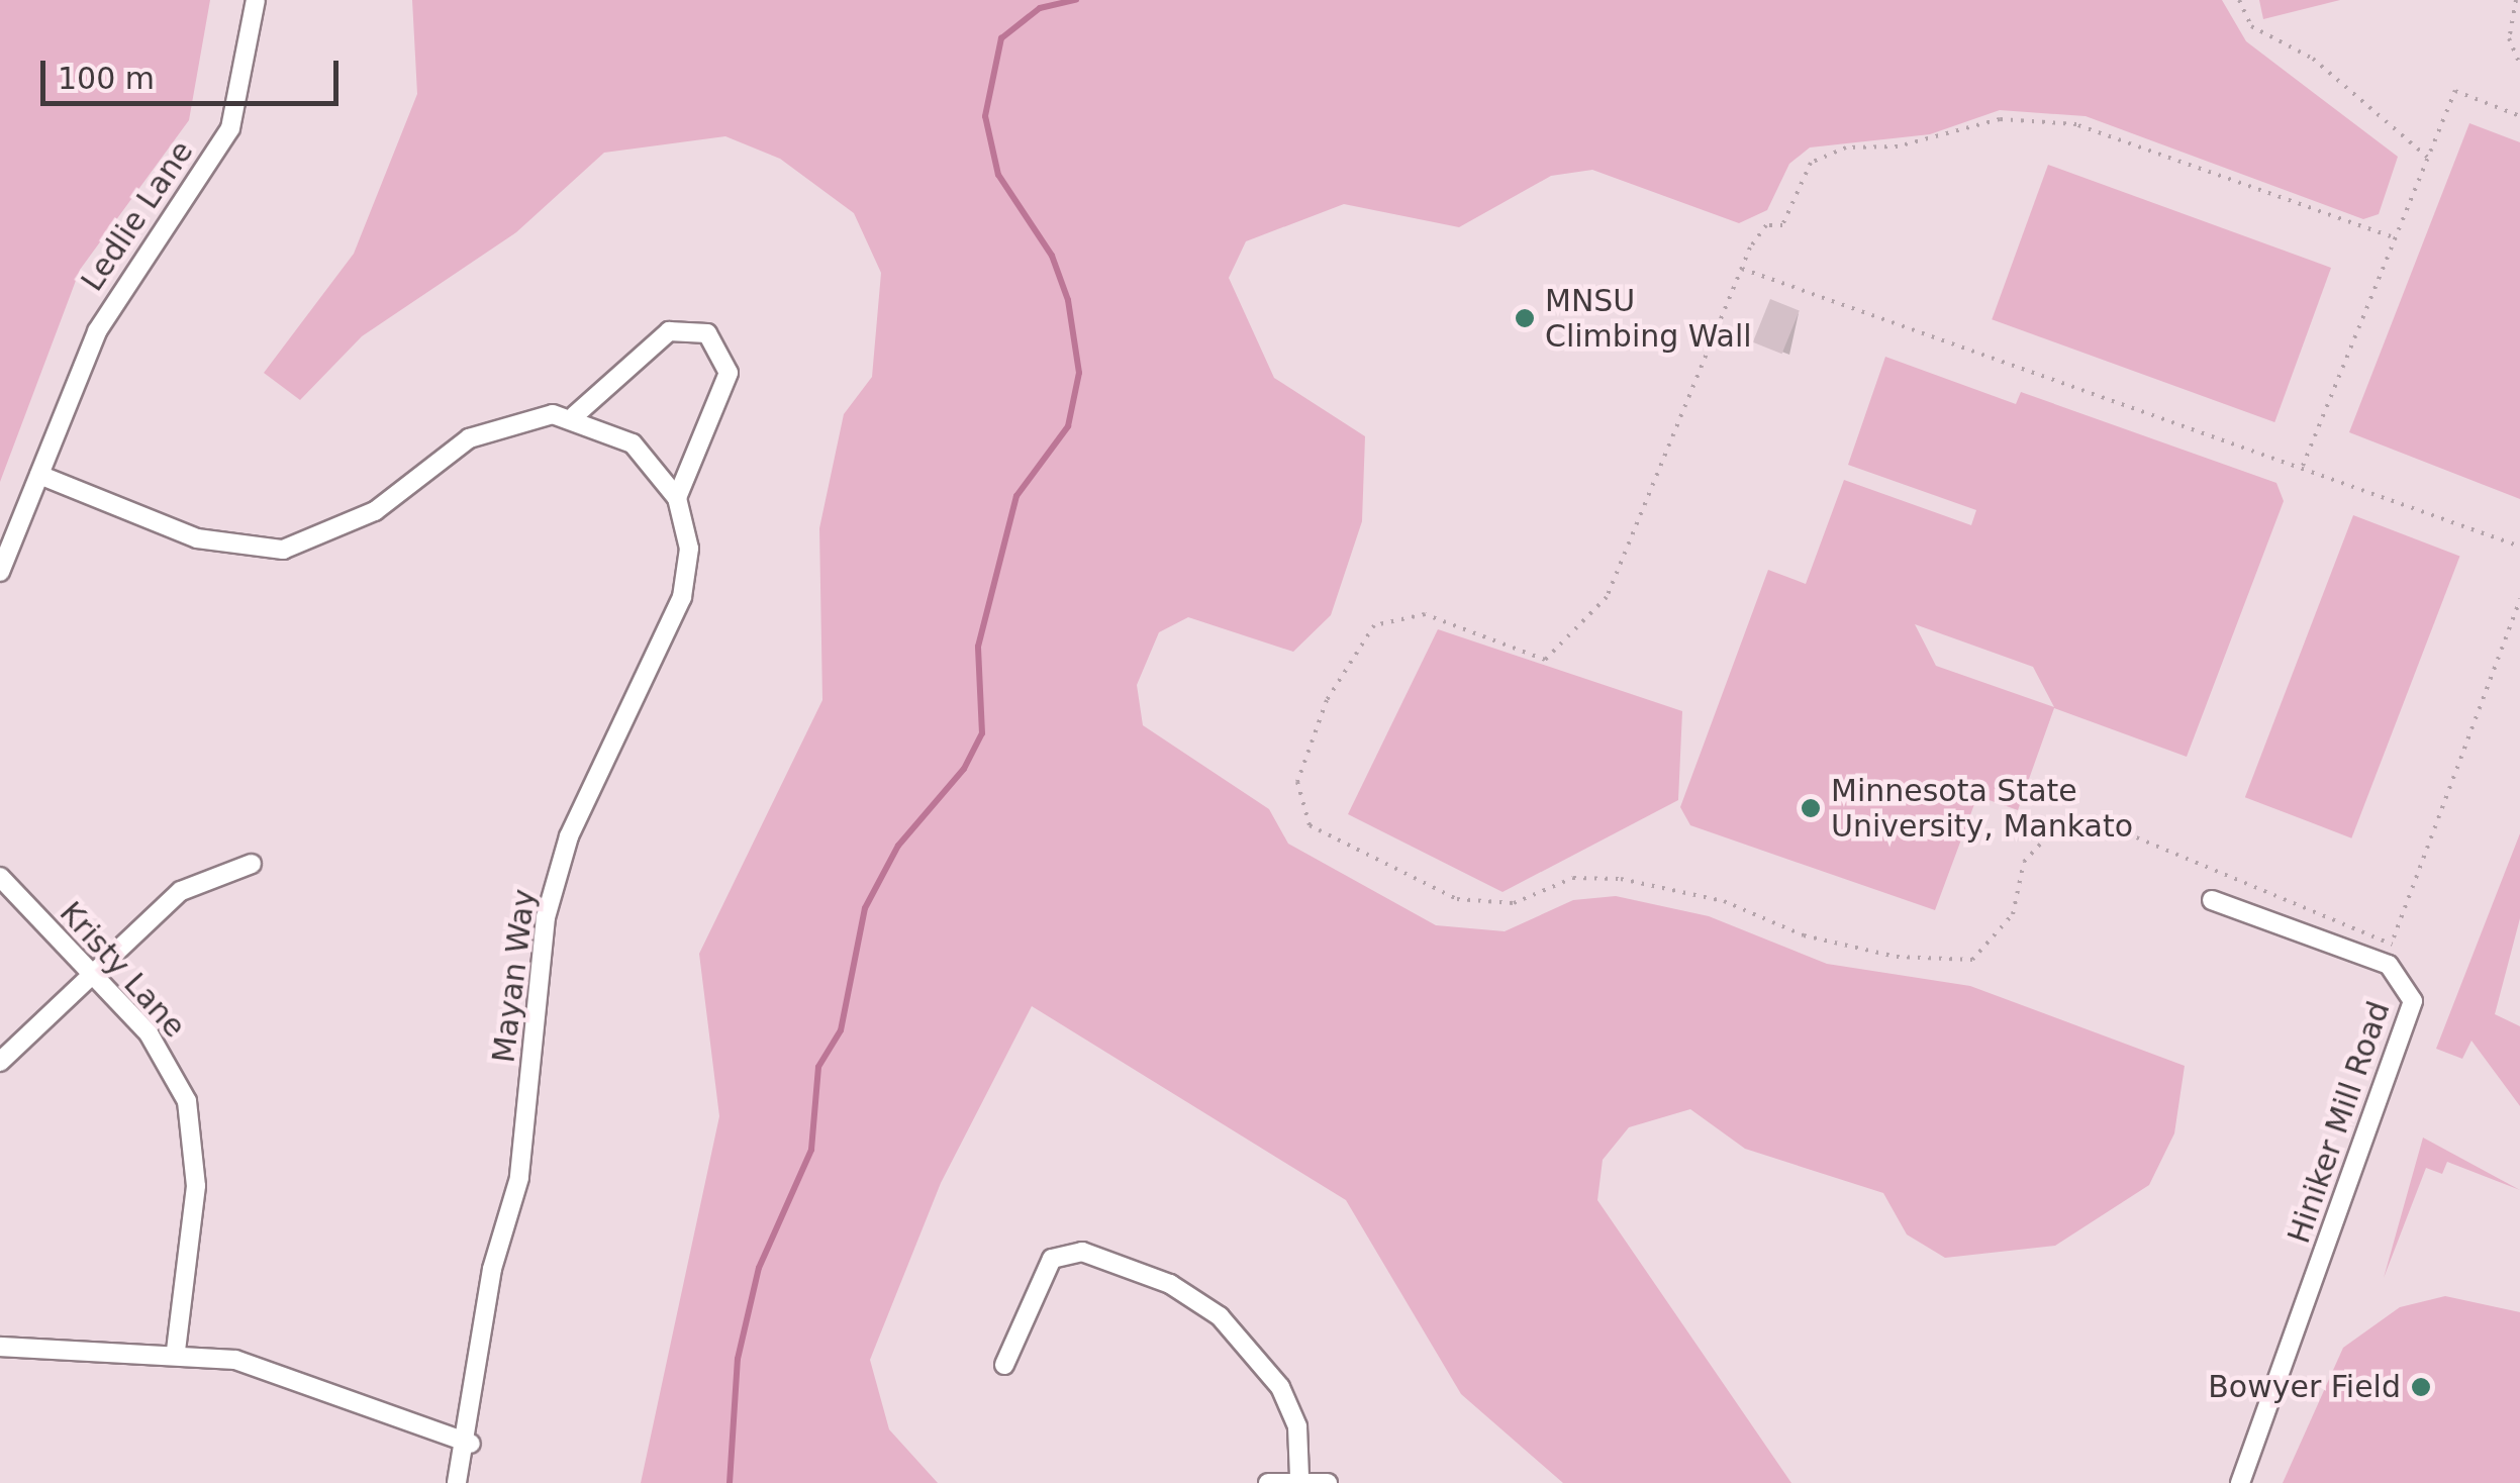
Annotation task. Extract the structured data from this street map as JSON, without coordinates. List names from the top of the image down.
{
  "streets": {
    "street": [
      "Ledlie Lane",
      "Kristy Lane",
      "Mayan Way",
      "Hiniker Mill Road"
    ]
  },
  "places": ["MNSU Climbing Wall", "Minnesota State University, Mankato", "Bowyer Field"],
  "scale_bar": "100 m"
}
